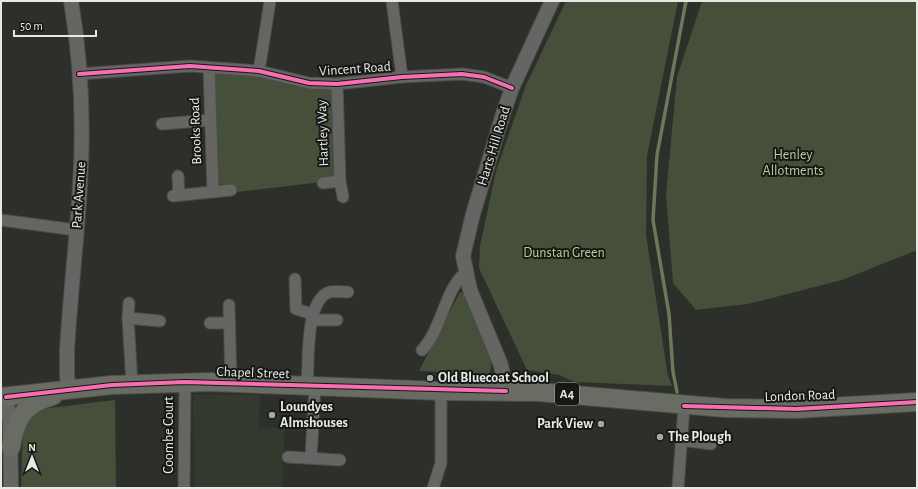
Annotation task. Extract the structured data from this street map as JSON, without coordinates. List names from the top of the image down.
{
  "streets": {
    "main road": ["Chapel Street", "A4", "London Road"],
    "street": [
      "Vincent Road",
      "Brooks Road",
      "Hartley Way",
      "Harts Hill Road",
      "Park Avenue",
      "Coombe Court"
    ]
  },
  "crossings": [
    ["Vincent Road", "Brooks Road"],
    ["Vincent Road", "Hartley Way"],
    ["Vincent Road", "Harts Hill Road"],
    ["Vincent Road", "Park Avenue"],
    ["Harts Hill Road", "Chapel Street"],
    ["Harts Hill Road", "London Road"],
    ["Park Avenue", "Chapel Street"],
    ["Chapel Street", "London Road"],
    ["Chapel Street", "Coombe Court"]
  ],
  "parks": ["Henley Allotments", "Dunstan Green"],
  "places": [
    "Old Bluecoat School",
    "Loundyes Almshouses",
    "Park View",
    "The Plough"
  ],
  "scale_bar": "50 m",
  "north": "top"
}
